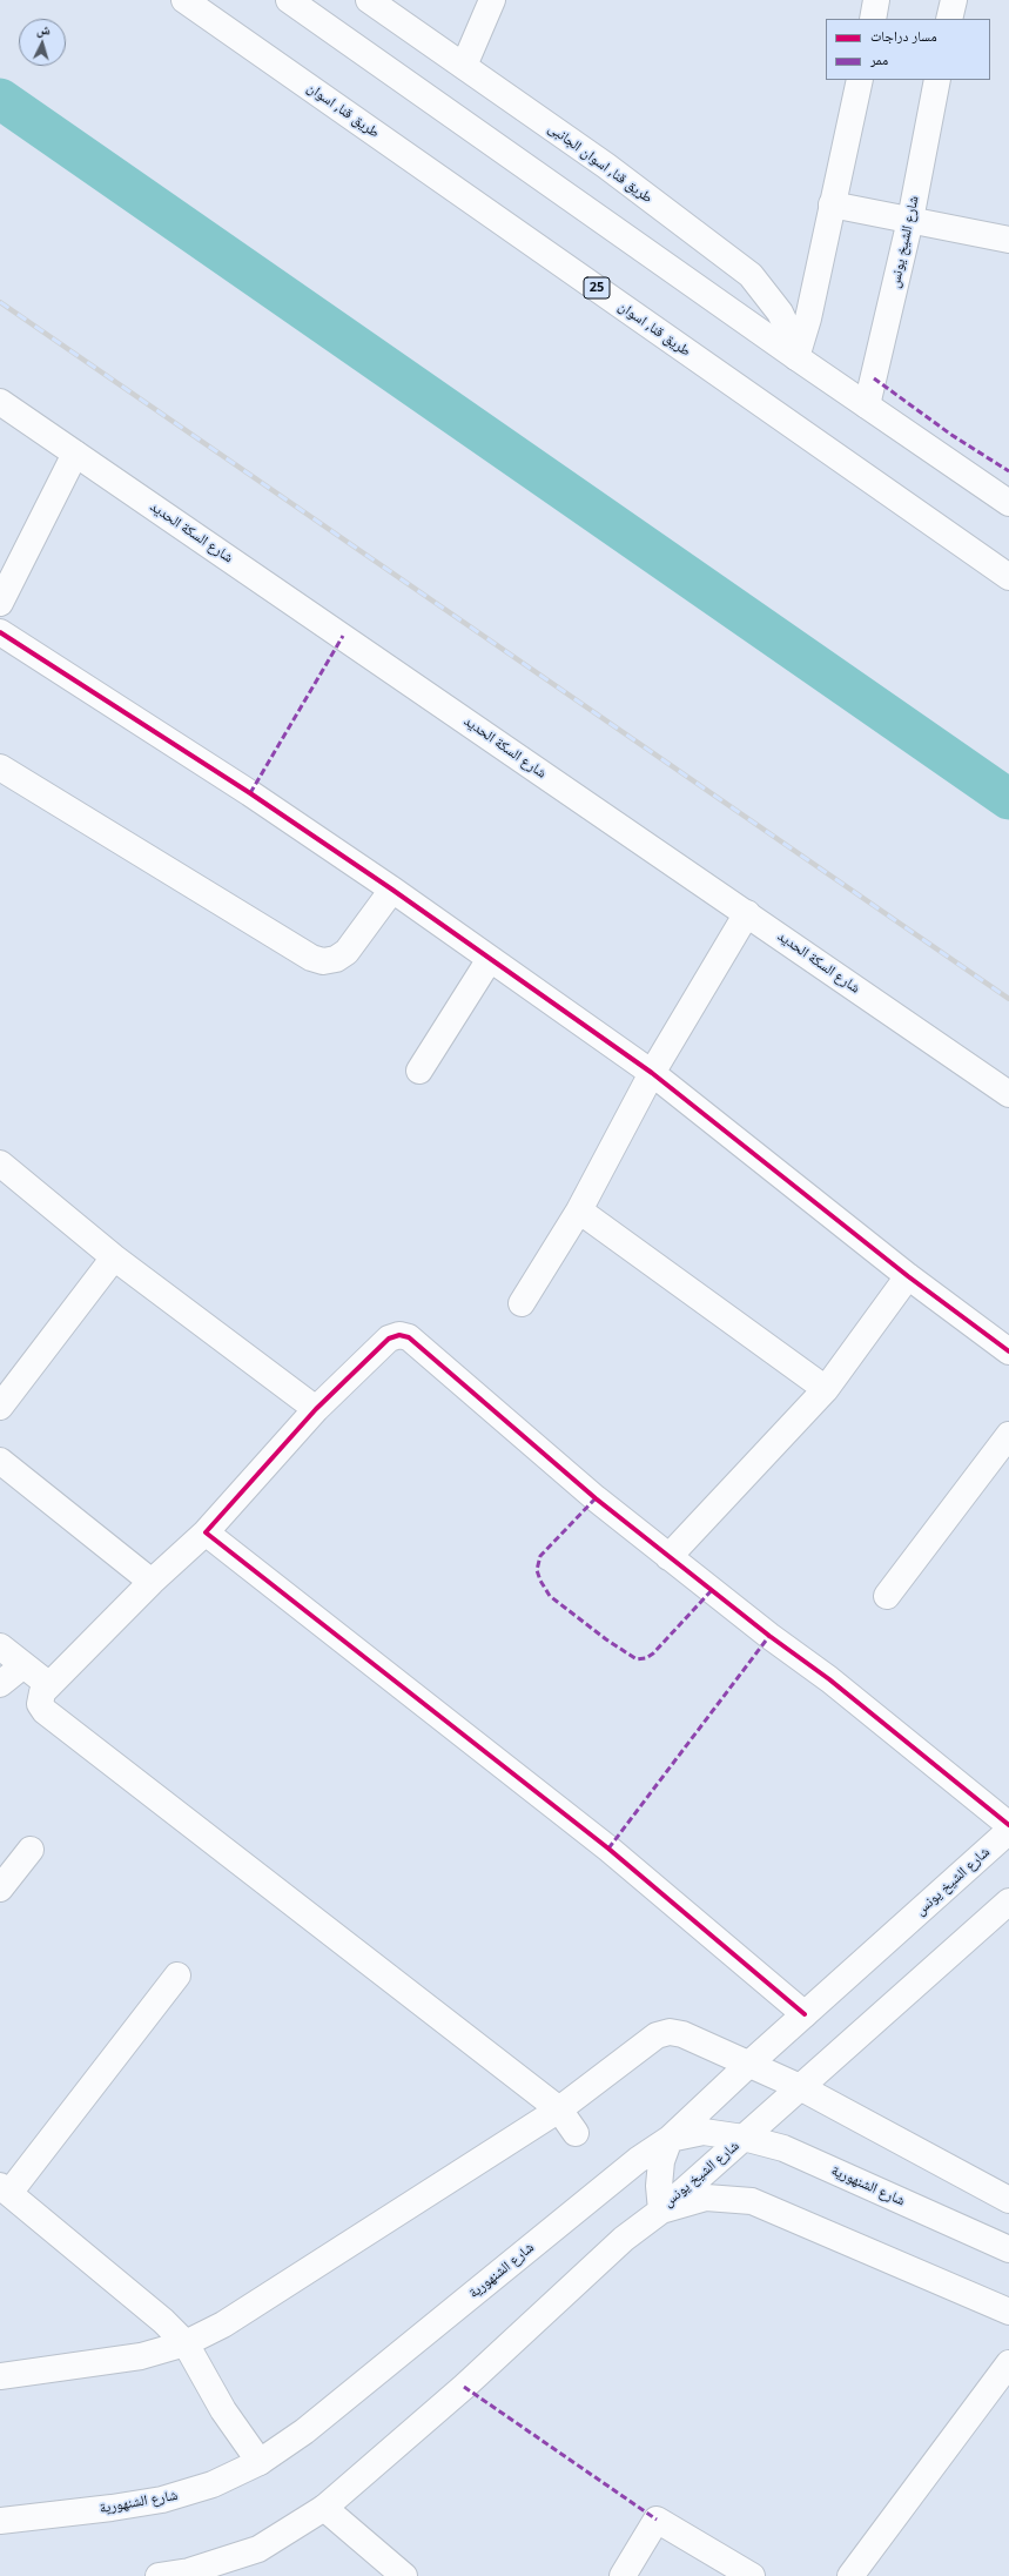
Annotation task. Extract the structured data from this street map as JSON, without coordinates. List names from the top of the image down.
{
  "streets": {
    "main road": [
      "طريق قنا, اسوان",
      "طريق قنا, اسوان الجانبى",
      "شارع الشيخ يونس",
      "25",
      "شارع السكة الحديد",
      "شارع الشنهورية"
    ]
  },
  "crossings": [
    ["شارع الشيخ يونس", "شارع الشنهورية"]
  ],
  "legend": ["مسار دراجات", "ممر"],
  "north": "top"
}
